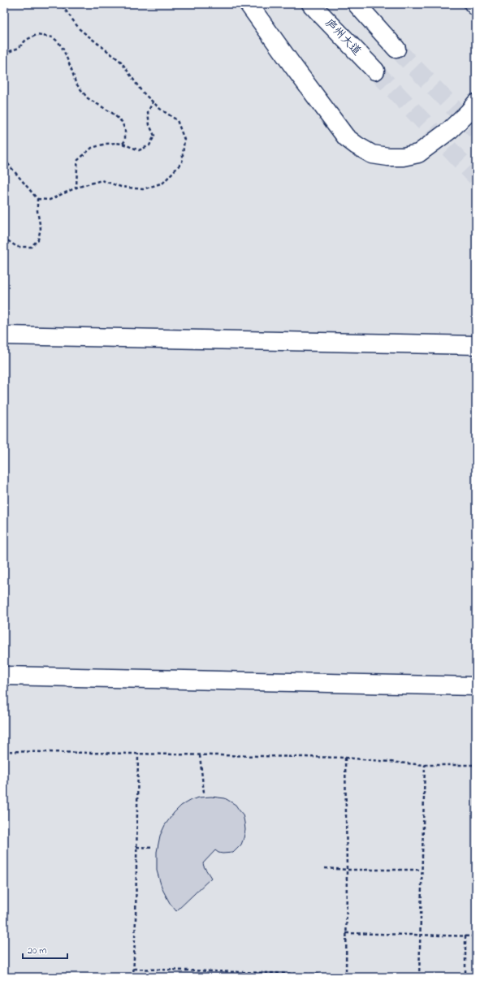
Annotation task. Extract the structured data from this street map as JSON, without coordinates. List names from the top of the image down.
{
  "streets": {
    "street": ["庐州大道"]
  },
  "scale_bar": "20 m"
}
